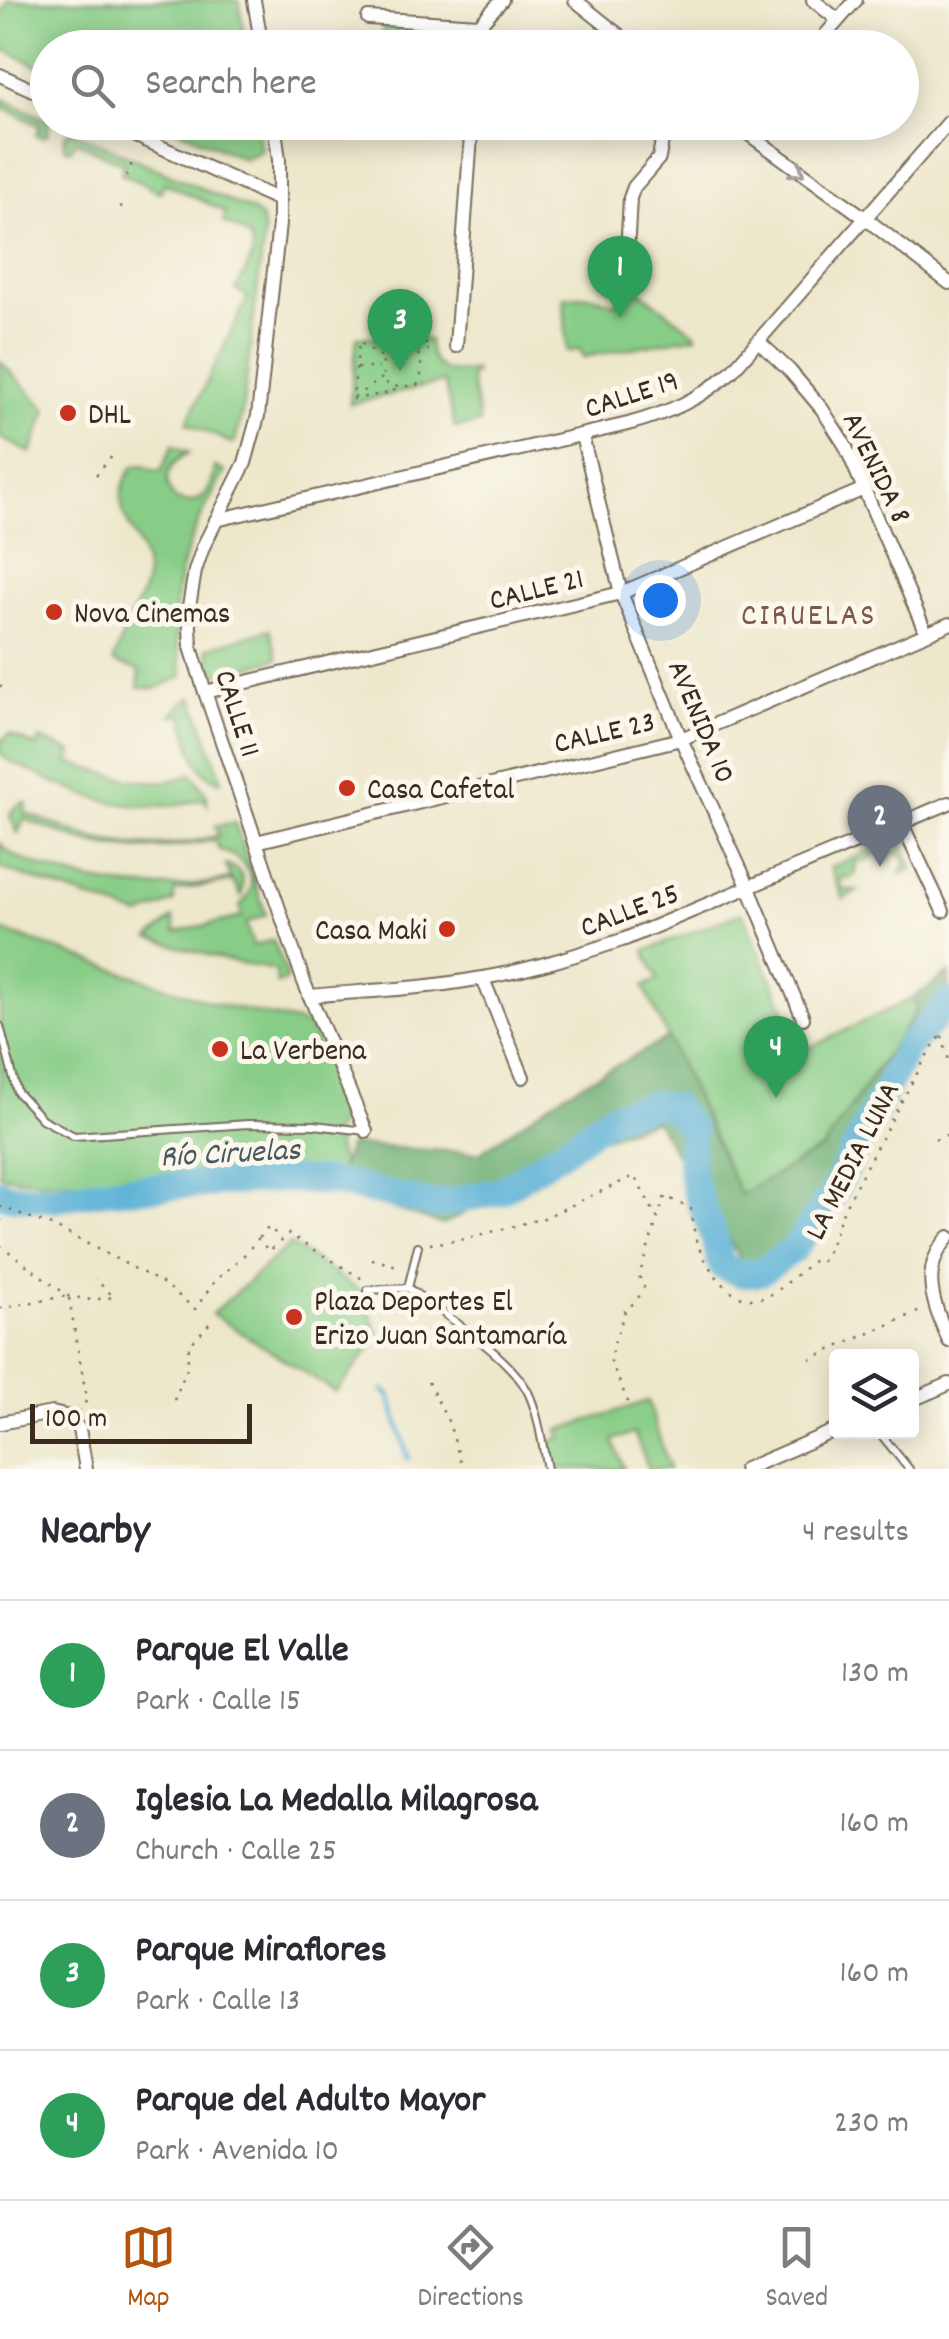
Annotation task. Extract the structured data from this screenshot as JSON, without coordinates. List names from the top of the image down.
{
  "streets": {
    "street": [
      "CALLE 19",
      "AVENIDA 8",
      "CALLE 21",
      "CALLE 11",
      "AVENIDA 10",
      "CALLE 23",
      "CALLE 25"
    ],
    "path": ["LA MEDIA LUNA"]
  },
  "crossings": [
    ["CALLE 19", "AVENIDA 8"],
    ["CALLE 19", "CALLE 11"],
    ["CALLE 19", "AVENIDA 10"],
    ["AVENIDA 8", "CALLE 21"],
    ["AVENIDA 8", "CALLE 23"],
    ["CALLE 21", "CALLE 11"],
    ["CALLE 21", "AVENIDA 10"],
    ["CALLE 11", "CALLE 23"],
    ["CALLE 11", "CALLE 25"],
    ["AVENIDA 10", "CALLE 23"],
    ["AVENIDA 10", "CALLE 25"]
  ],
  "districts": ["CIRUELAS"],
  "water": ["Río Ciruelas"],
  "places": [
    "DHL",
    "Nova Cinemas",
    "Casa Cafetal",
    "Casa Maki",
    "La Verbena",
    "Plaza Deportes El Erizo Juan Santamaría"
  ],
  "scale_bar": "100 m",
  "page": {
    "search": "Search here",
    "pins": [
      "1",
      "3",
      "2",
      "4"
    ],
    "scale": "100 m",
    "heading": ["Nearby", "4 results"],
    "list": [
      {
        "mark": "1",
        "name": "Parque El Valle",
        "note": "Park · Calle 15",
        "value": "130 m"
      },
      {
        "mark": "2",
        "name": "Iglesia La Medalla Milagrosa",
        "note": "Church · Calle 25",
        "value": "160 m"
      },
      {
        "mark": "3",
        "name": "Parque Miraflores",
        "note": "Park · Calle 13",
        "value": "160 m"
      },
      {
        "mark": "4",
        "name": "Parque del Adulto Mayor",
        "note": "Park · Avenida 10",
        "value": "230 m"
      }
    ],
    "nav": ["Map", "Directions", "Saved"]
  }
}
